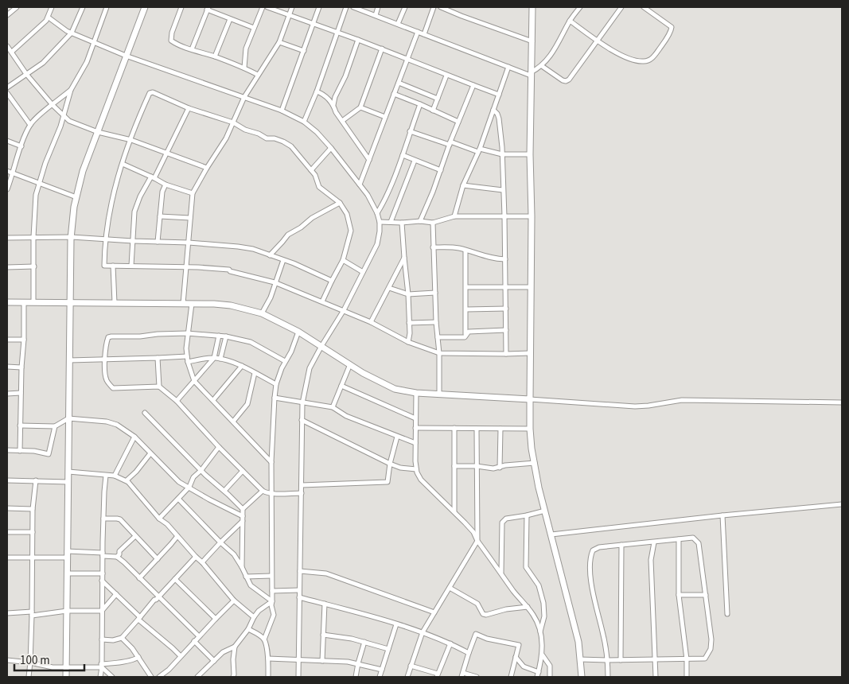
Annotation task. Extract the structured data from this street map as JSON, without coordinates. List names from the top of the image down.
{
  "scale_bar": "100 m"
}
